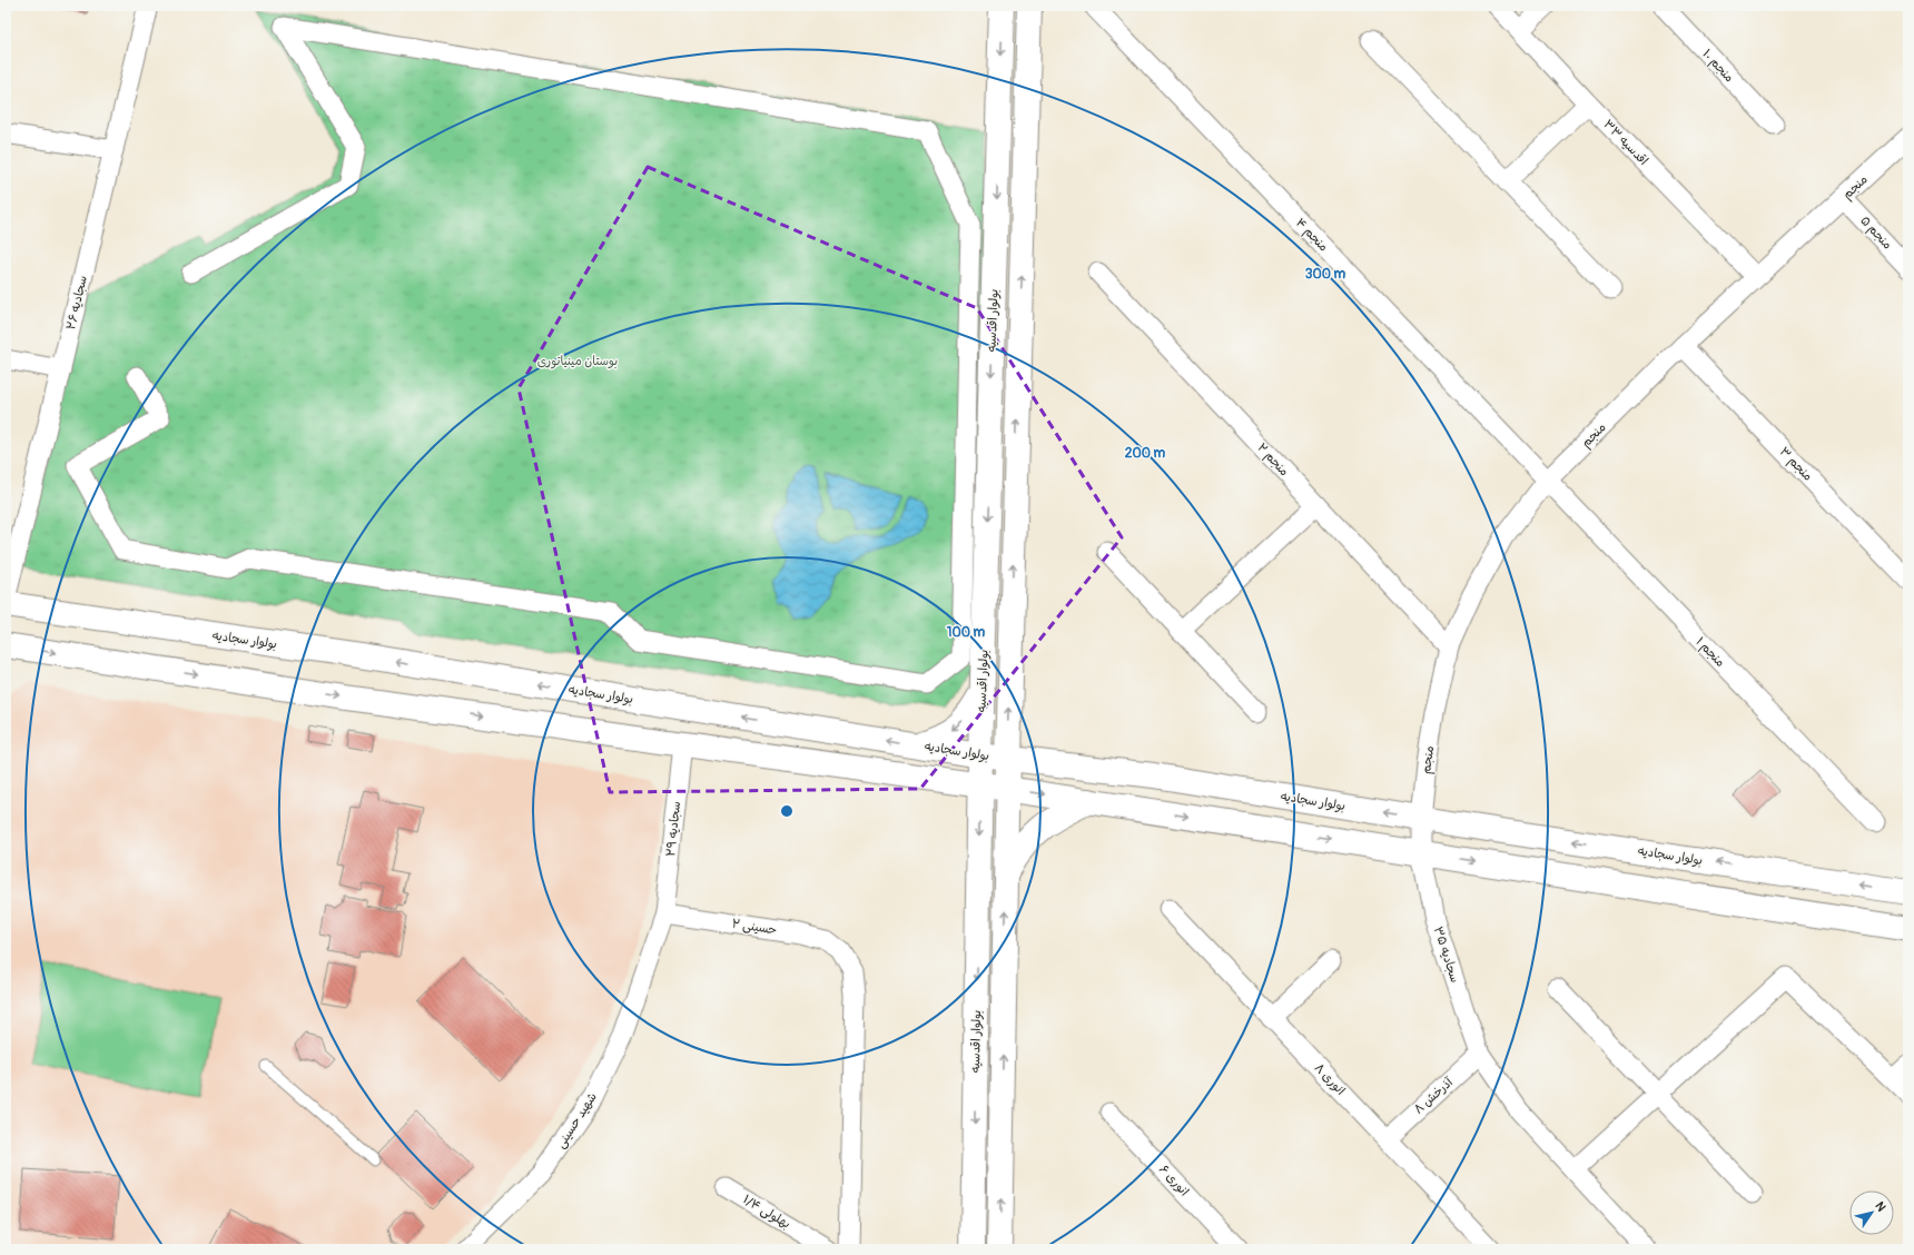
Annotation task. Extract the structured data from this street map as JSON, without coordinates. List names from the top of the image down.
{
  "streets": {
    "main road": ["بولوار اقدسیه", "بولوار سجادیه"],
    "street": [
      "منجم ۱۰",
      "اقدسیه ۳۳",
      "منجم",
      "منجم ۵",
      "منجم ۴",
      "سجادیه ۲۶",
      "منجم ۲",
      "منجم ۳",
      "منجم ۱",
      "سجادیه ۲۹",
      "حسینی ۲",
      "سجادیه ۳۵",
      "انوری ۸",
      "آذرخش ۸",
      "شهید حسینی",
      "انوری ۶",
      "بهلولی ۱/۴"
    ]
  },
  "crossings": [
    ["اقدسیه ۳۳", "منجم"],
    ["منجم", "منجم ۵"],
    ["منجم", "منجم ۴"],
    ["منجم", "منجم ۲"],
    ["منجم", "منجم ۳"],
    ["منجم", "بولوار سجادیه"],
    ["منجم", "منجم ۱"],
    ["منجم", "سجادیه ۳۵"],
    ["منجم ۴", "منجم ۱"],
    ["بولوار اقدسیه", "بولوار سجادیه"],
    ["سجادیه ۲۹", "حسینی ۲"],
    ["سجادیه ۲۹", "شهید حسینی"],
    ["حسینی ۲", "شهید حسینی"],
    ["سجادیه ۳۵", "آذرخش ۸"],
    ["انوری ۸", "آذرخش ۸"]
  ],
  "parks": ["بوستان مینیاتوری"],
  "north": "top right",
  "rings": ["300 m", "200 m", "100 m"]
}
